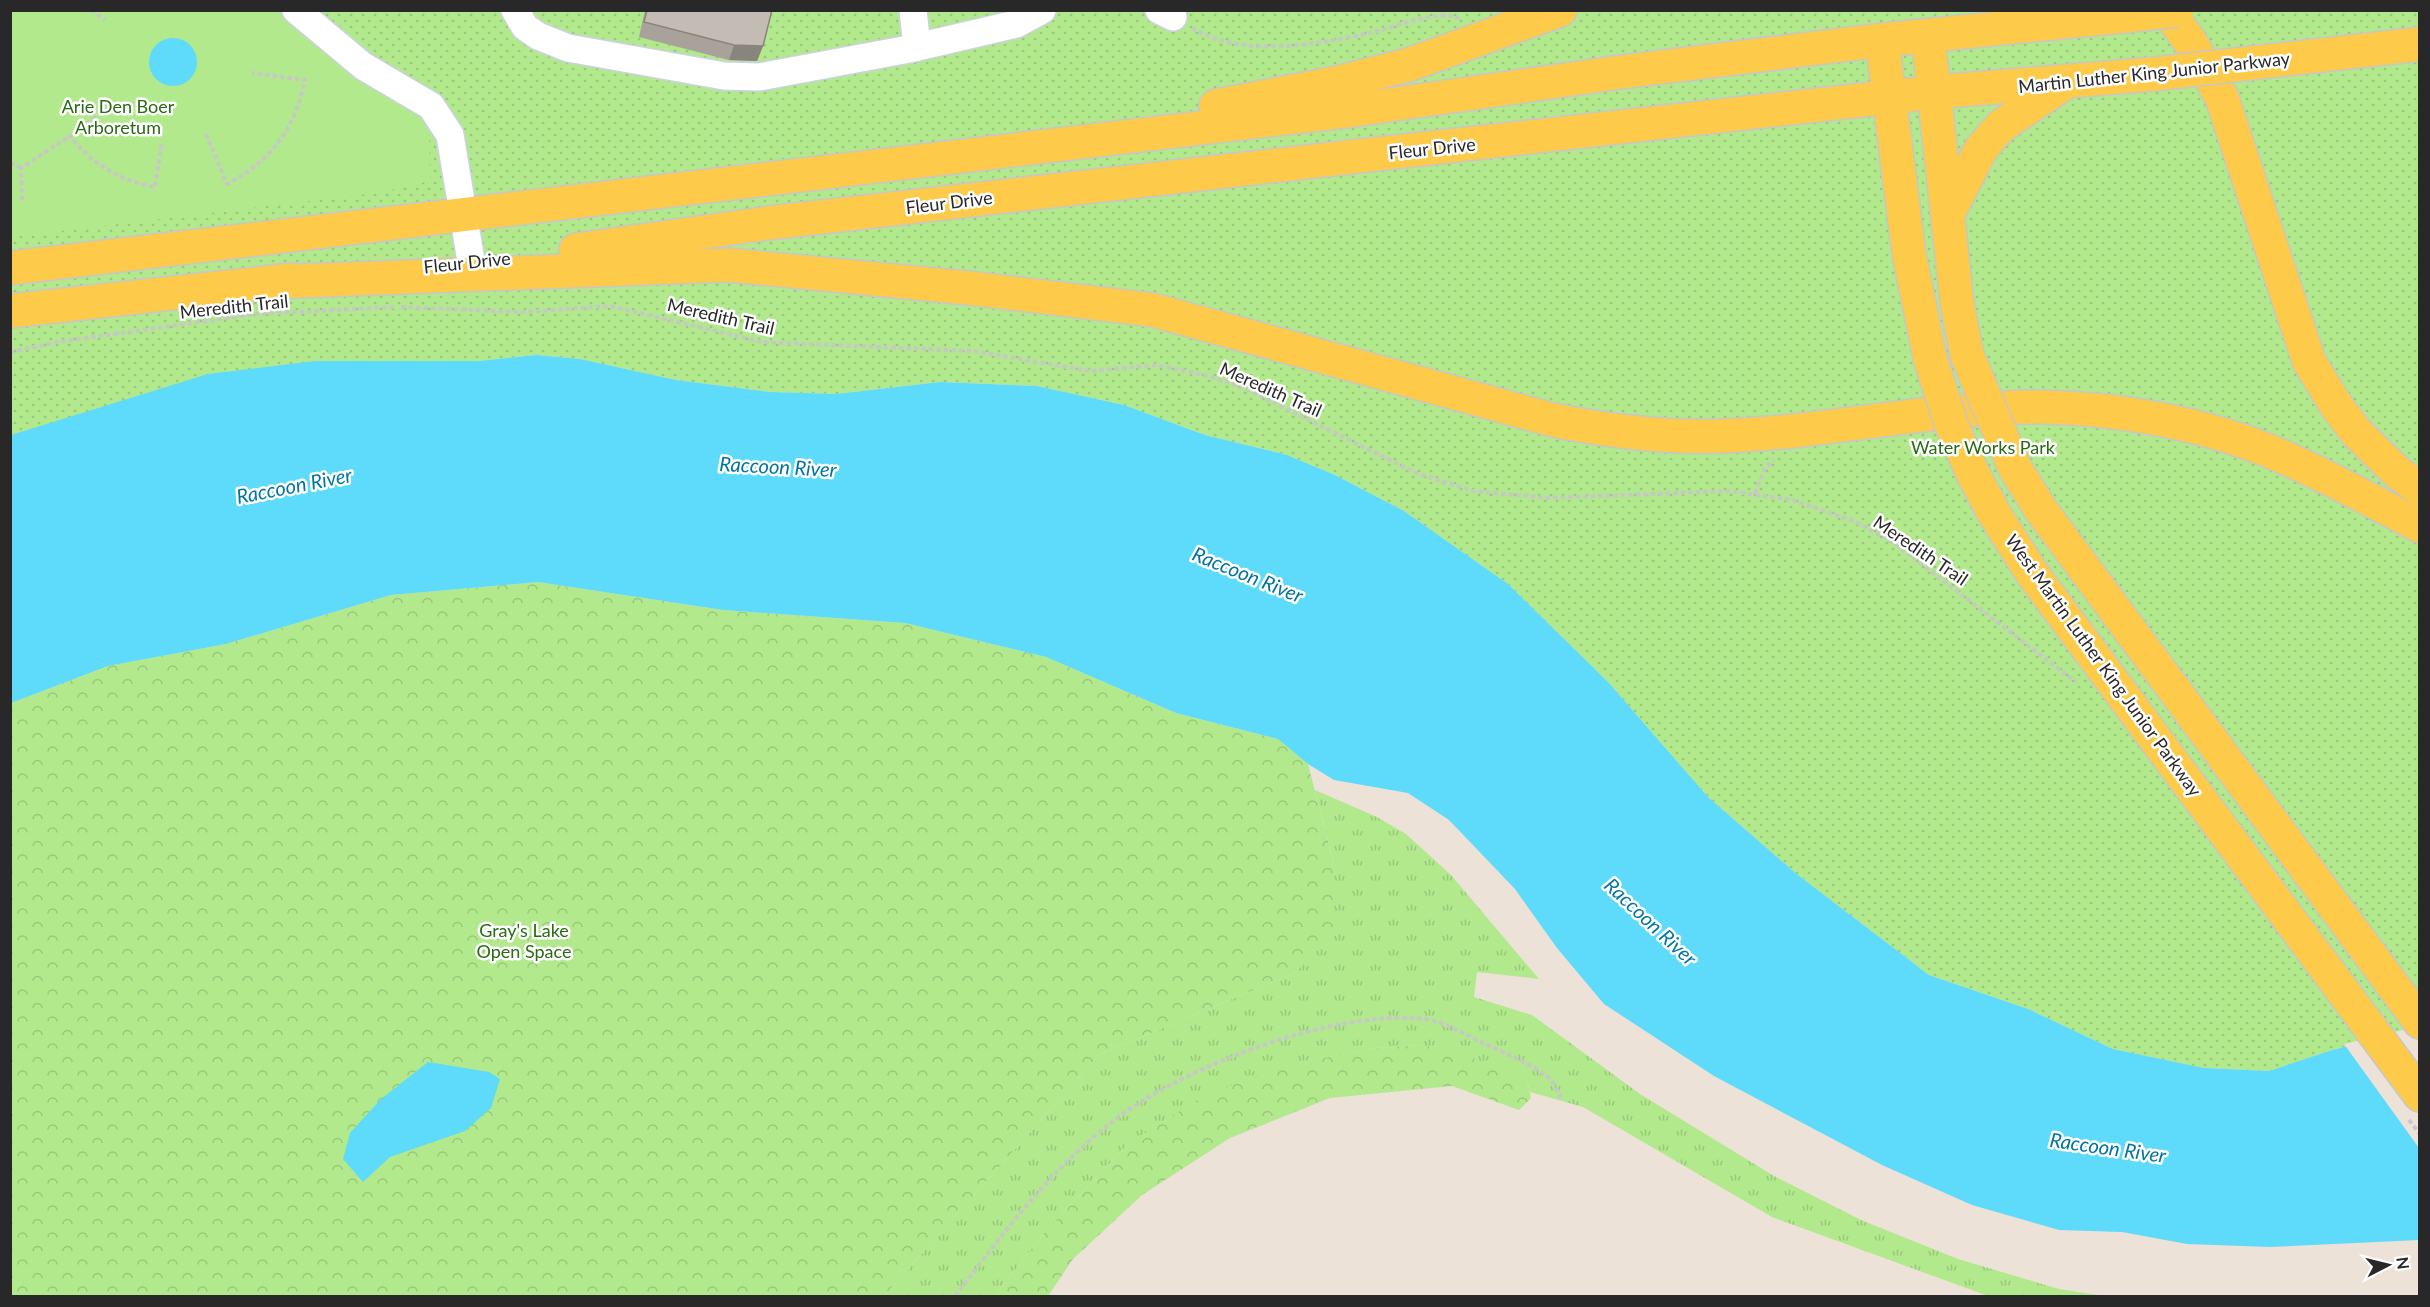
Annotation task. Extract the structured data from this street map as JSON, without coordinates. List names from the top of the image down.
{
  "streets": {
    "main road": ["Martin Luther King Junior Parkway", "Fleur Drive", "West Martin Luther King Junior Parkway"],
    "path": ["Meredith Trail"]
  },
  "crossings": [
    ["Martin Luther King Junior Parkway", "Fleur Drive"],
    ["Martin Luther King Junior Parkway", "West Martin Luther King Junior Parkway"],
    ["Fleur Drive", "West Martin Luther King Junior Parkway"]
  ],
  "water": ["Raccoon River"],
  "parks": ["Arie Den Boer Arboretum", "Water Works Park", "Gray's Lake Open Space"],
  "north": "right"
}
